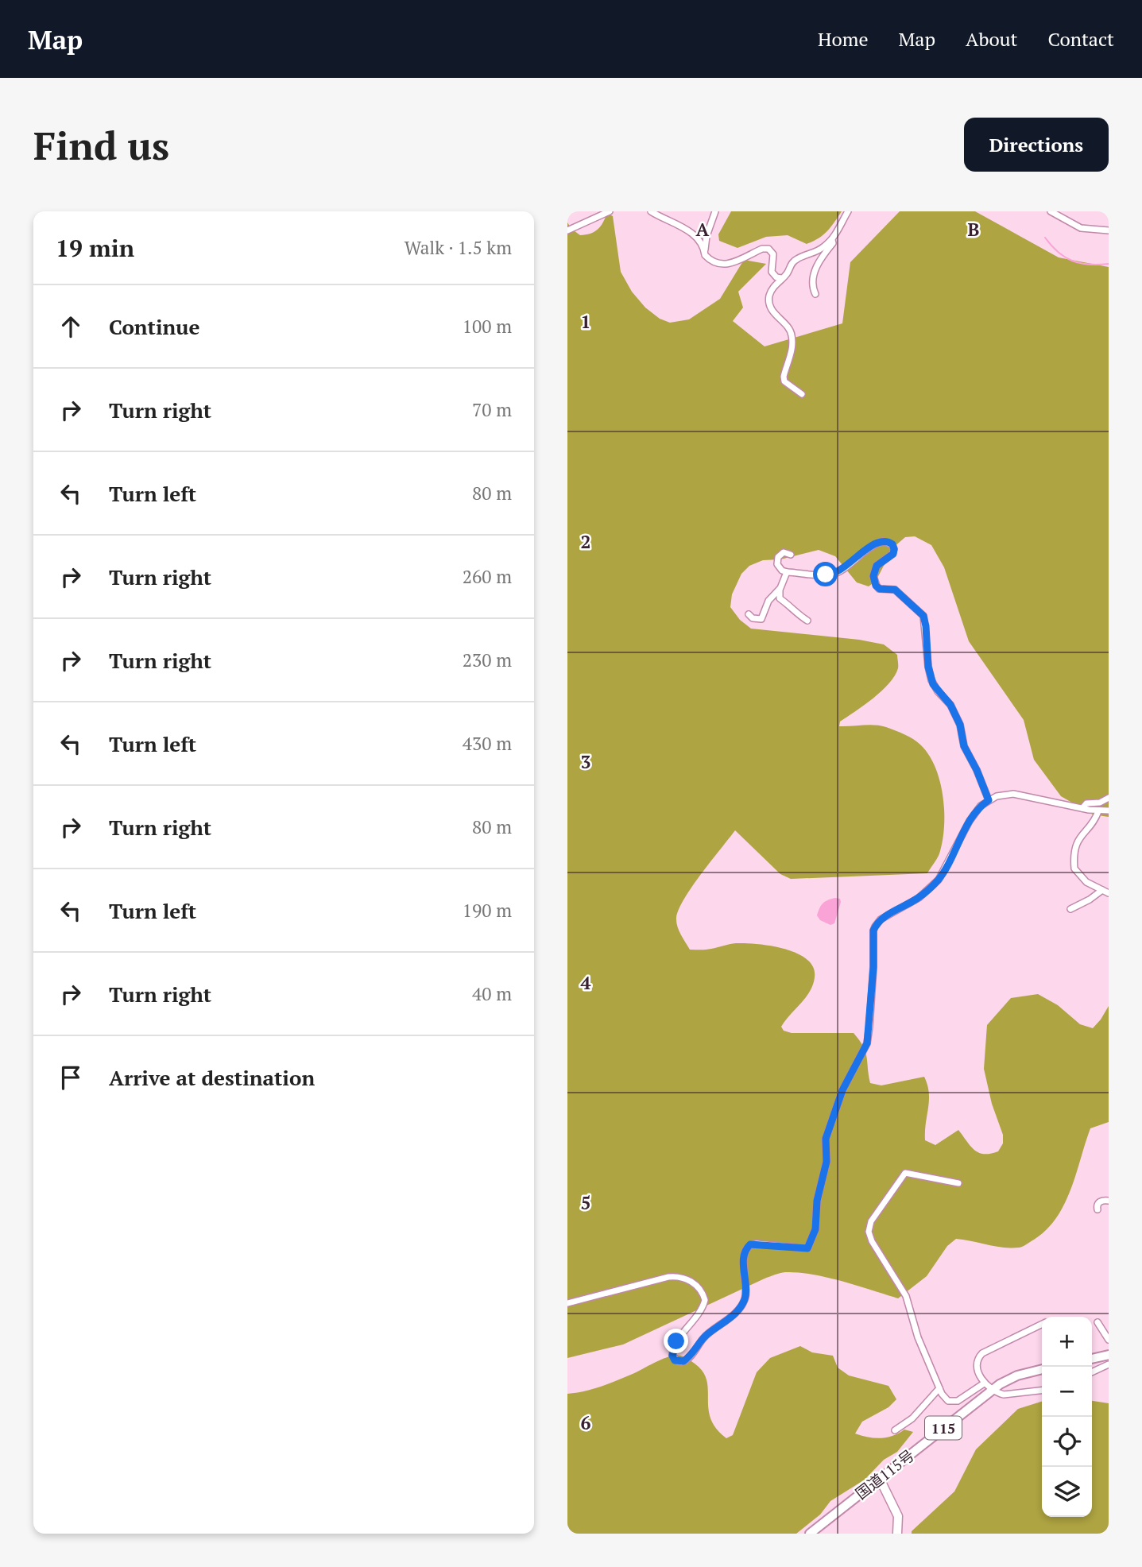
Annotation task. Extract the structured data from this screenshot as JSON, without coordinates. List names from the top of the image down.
{
  "streets": {
    "highway": ["115", "国道115号"]
  },
  "page": {
    "header": "Map",
    "nav": [
      "Home",
      "Map",
      "About",
      "Contact"
    ],
    "buttons": "Directions",
    "title": "Find us",
    "heading": ["19 min", "Walk · 1.5 km"],
    "list": [
      ["Continue", "100 m"],
      ["Turn right", "70 m"],
      ["Turn left", "80 m"],
      ["Turn right", "260 m"],
      ["Turn right", "230 m"],
      ["Turn left", "430 m"],
      ["Turn right", "80 m"],
      ["Turn left", "190 m"],
      ["Turn right", "40 m"],
      "Arrive at destination"
    ],
    "map_buttons": ["+", "−"]
  },
  "grid": {
    "columns": ["A", "B"],
    "rows": [
      "1",
      "2",
      "3",
      "4",
      "5",
      "6"
    ]
  }
}
